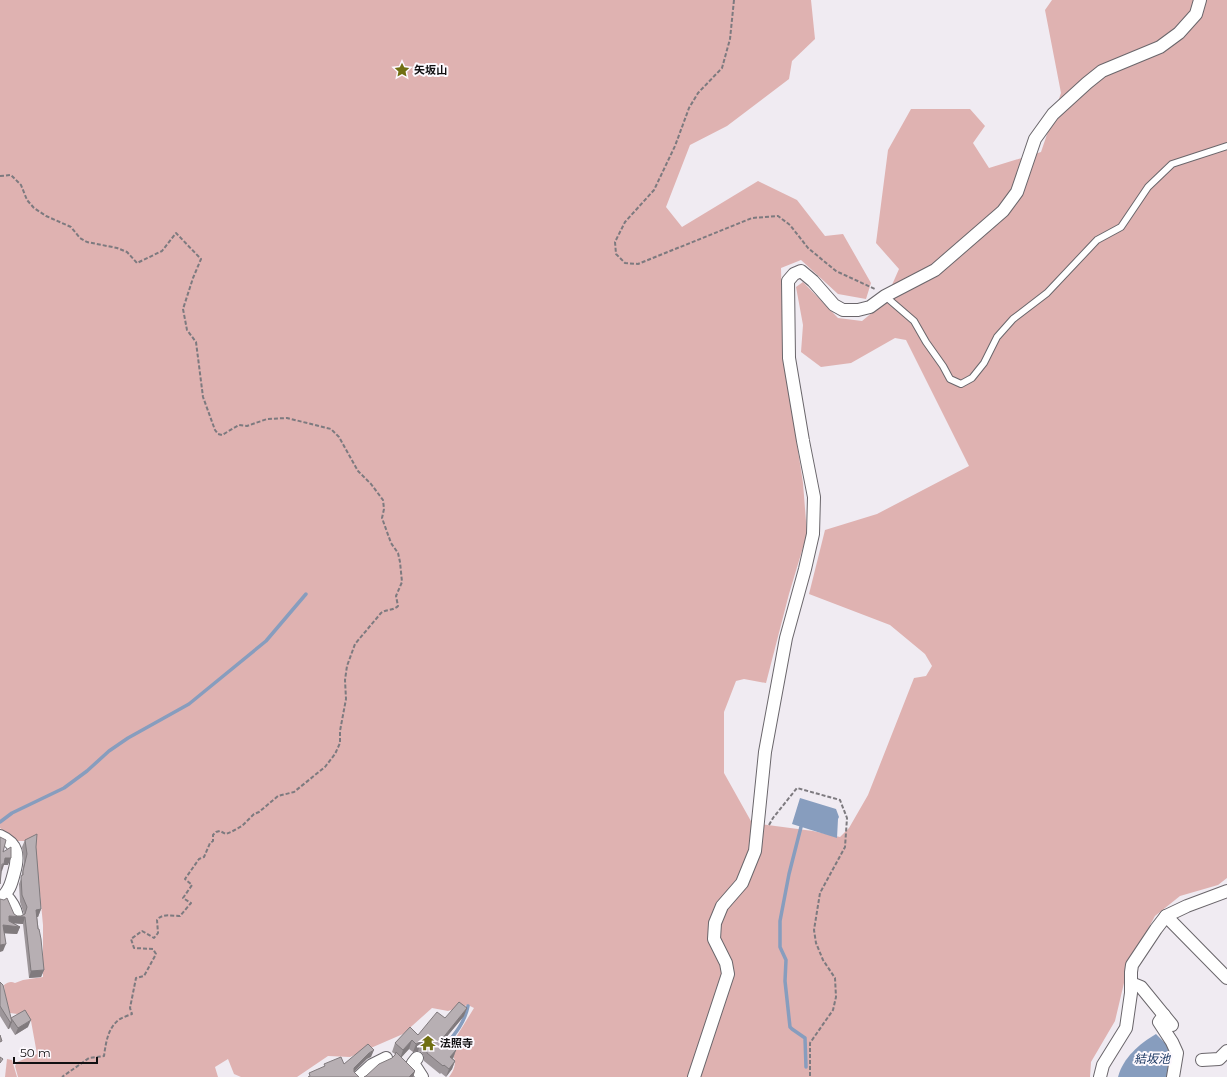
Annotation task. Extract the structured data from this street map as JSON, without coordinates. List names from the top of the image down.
{
  "water": ["結坂池"],
  "places": {
    "place": ["矢坂山"],
    "temple": ["法照寺"]
  },
  "scale_bar": "50 m"
}
